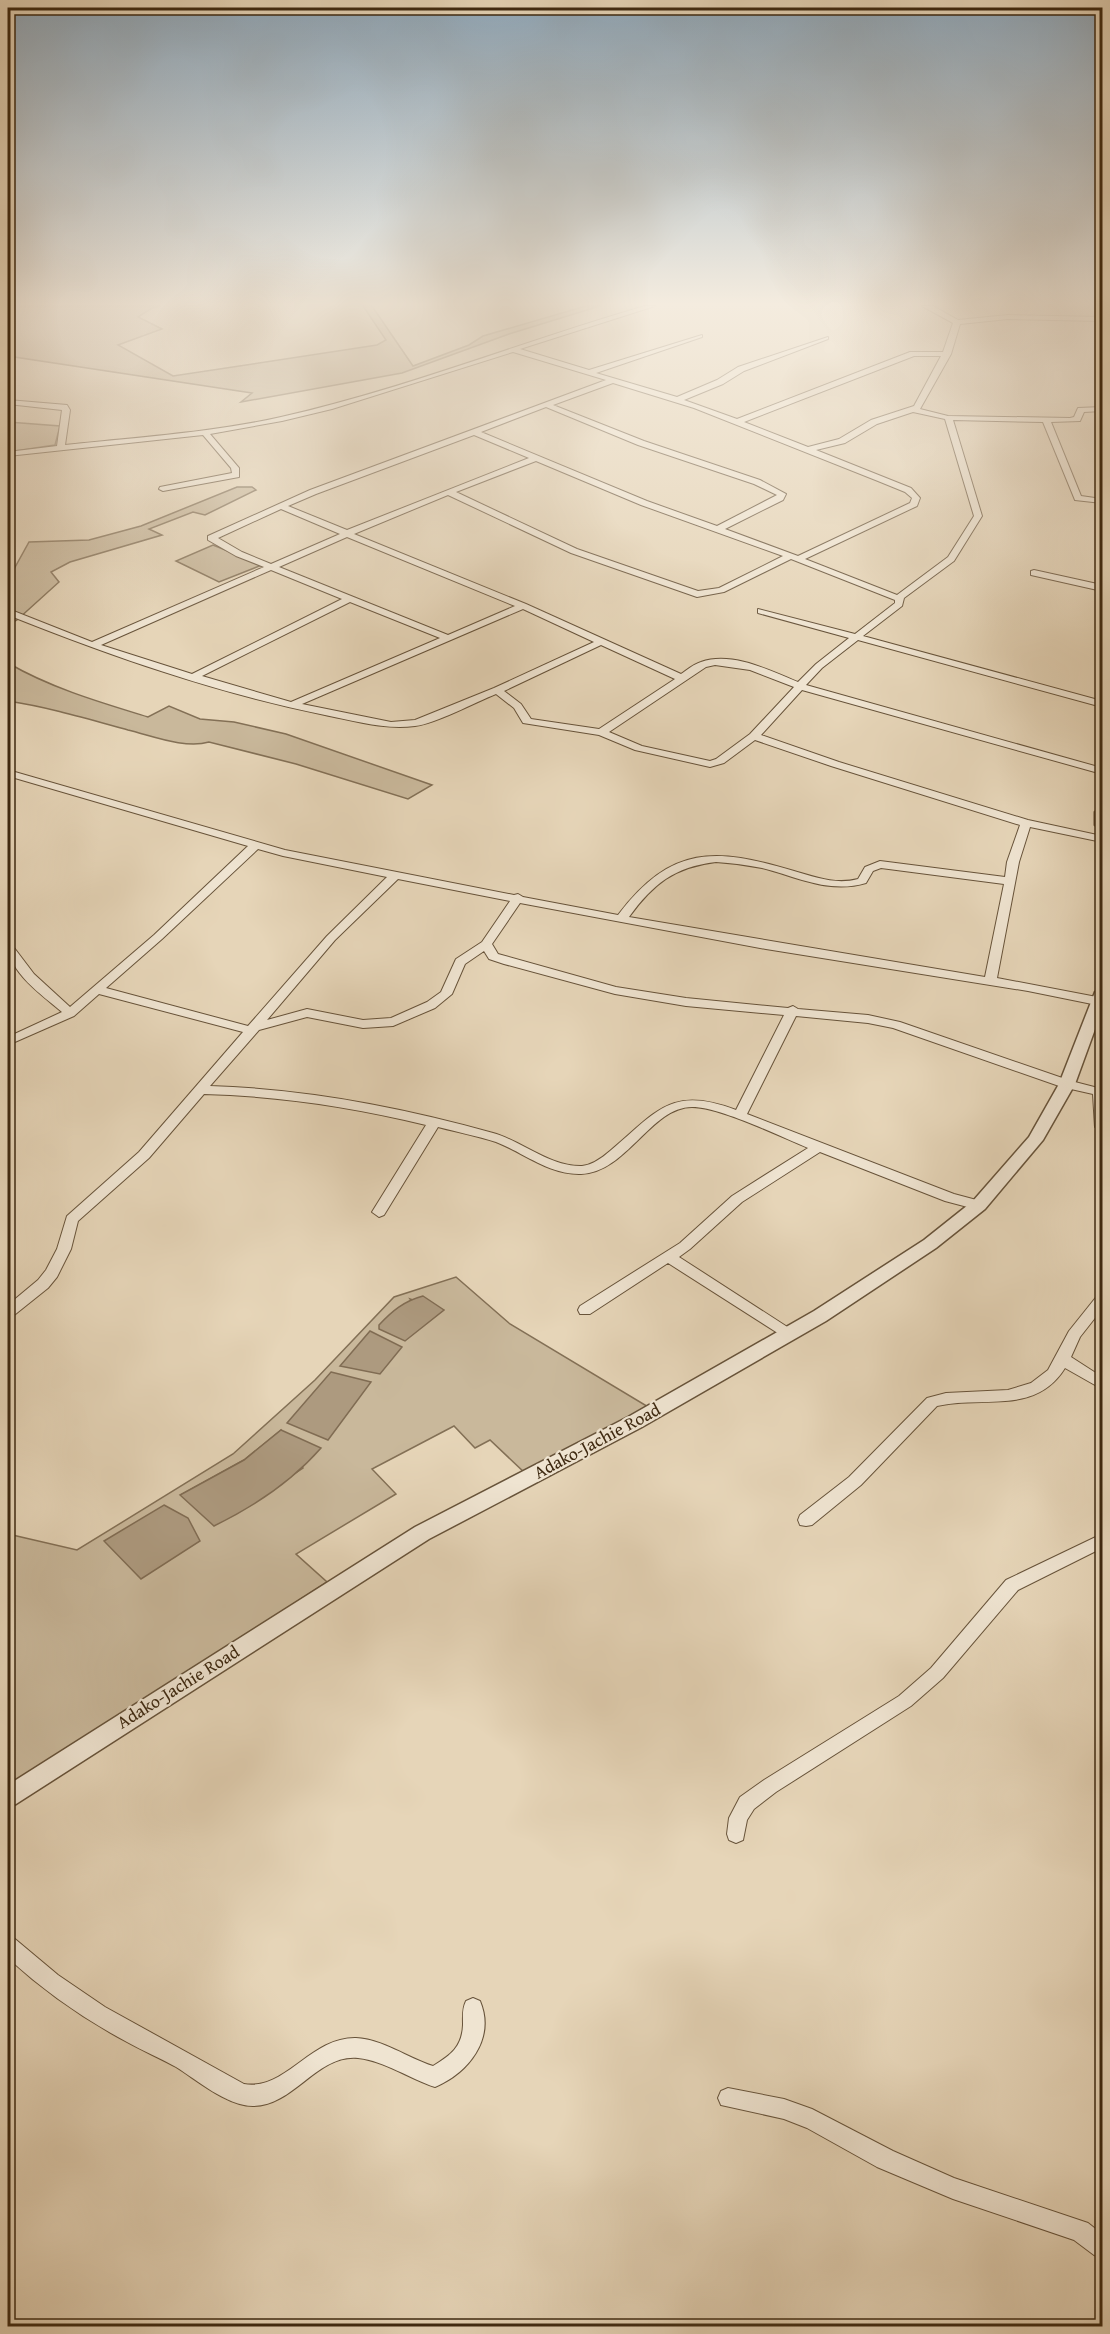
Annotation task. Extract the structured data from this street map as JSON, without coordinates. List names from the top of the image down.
{
  "streets": {
    "street": ["Adako-Jachie Road"]
  }
}
